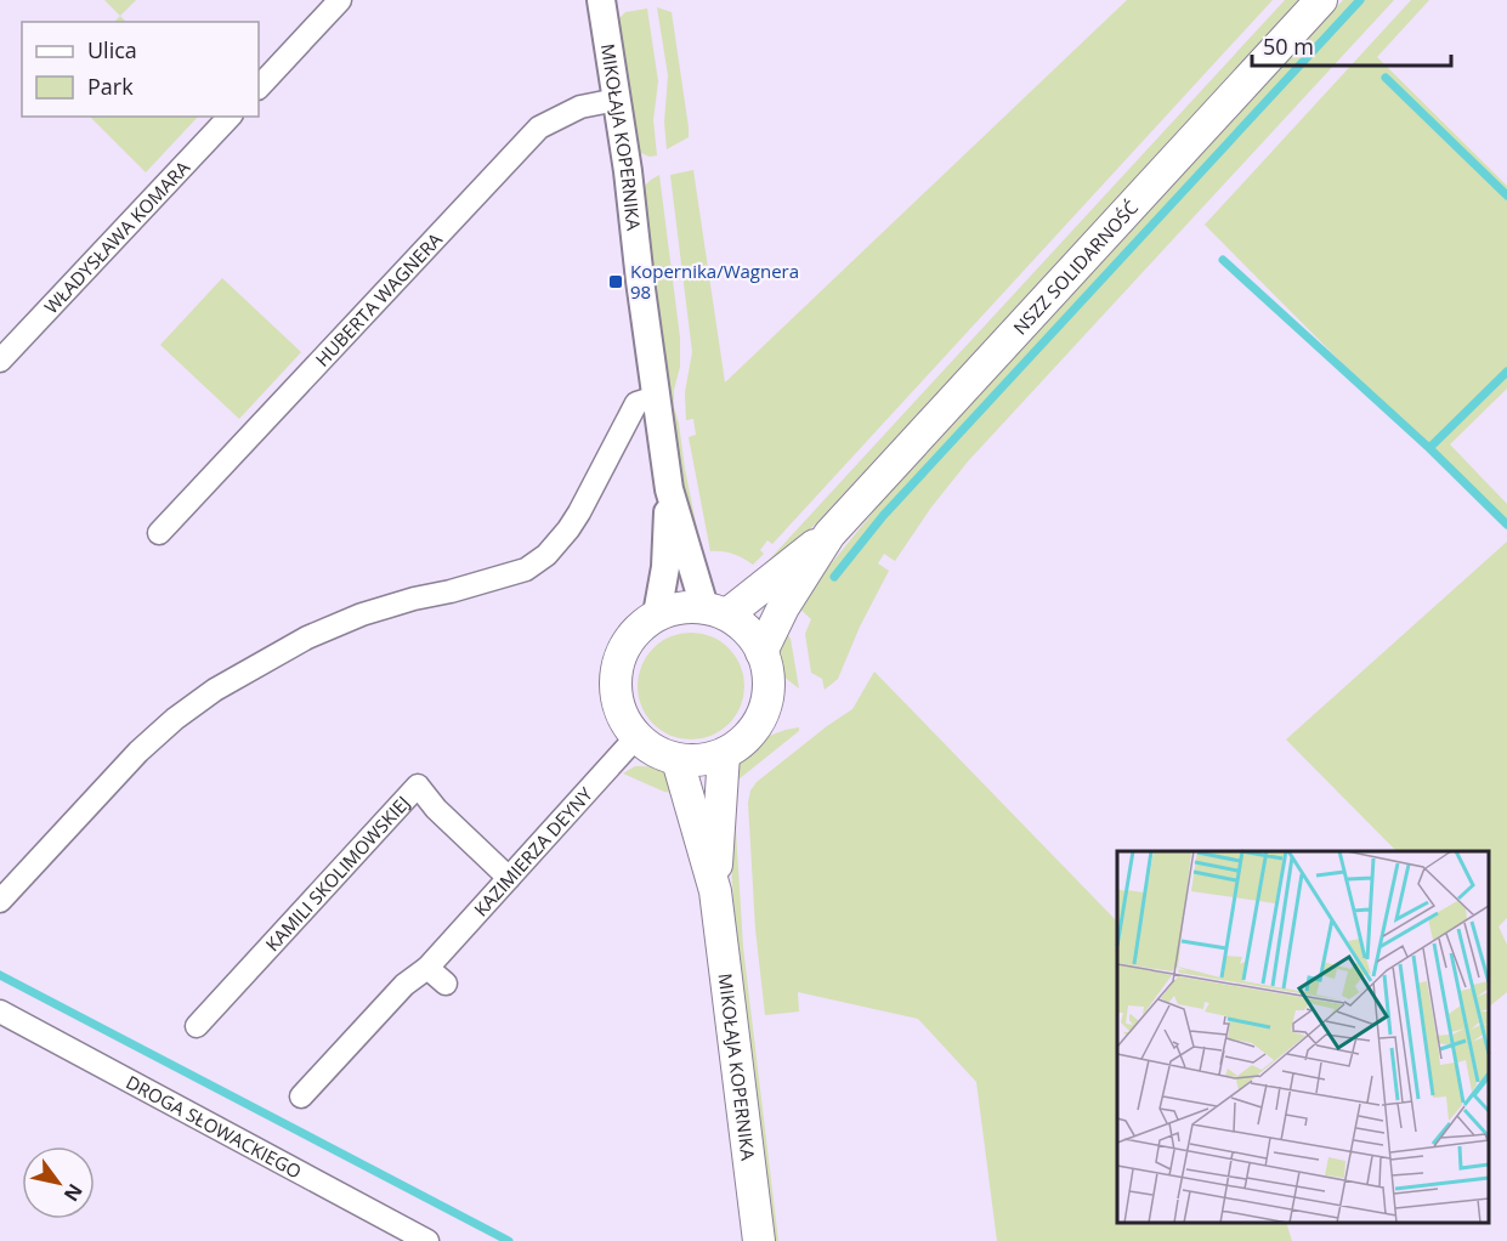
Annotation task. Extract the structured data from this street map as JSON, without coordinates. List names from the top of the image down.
{
  "streets": {
    "main road": ["MIKOŁAJA KOPERNIKA", "NSZZ SOLIDARNOŚĆ"],
    "street": [
      "WŁADYSŁAWA KOMARA",
      "HUBERTA WAGNERA",
      "KAZIMIERZA DEYNY",
      "KAMILI SKOLIMOWSKIEJ",
      "DROGA SŁOWACKIEGO"
    ]
  },
  "crossings": [
    ["MIKOŁAJA KOPERNIKA", "NSZZ SOLIDARNOŚĆ"],
    ["MIKOŁAJA KOPERNIKA", "HUBERTA WAGNERA"],
    ["MIKOŁAJA KOPERNIKA", "KAZIMIERZA DEYNY"],
    ["NSZZ SOLIDARNOŚĆ", "KAZIMIERZA DEYNY"],
    ["KAZIMIERZA DEYNY", "KAMILI SKOLIMOWSKIEJ"]
  ],
  "places": {
    "transit": ["Kopernika/Wagnera 98"]
  },
  "legend": ["Ulica", "Park"],
  "scale_bar": "50 m",
  "north": "bottom right"
}
